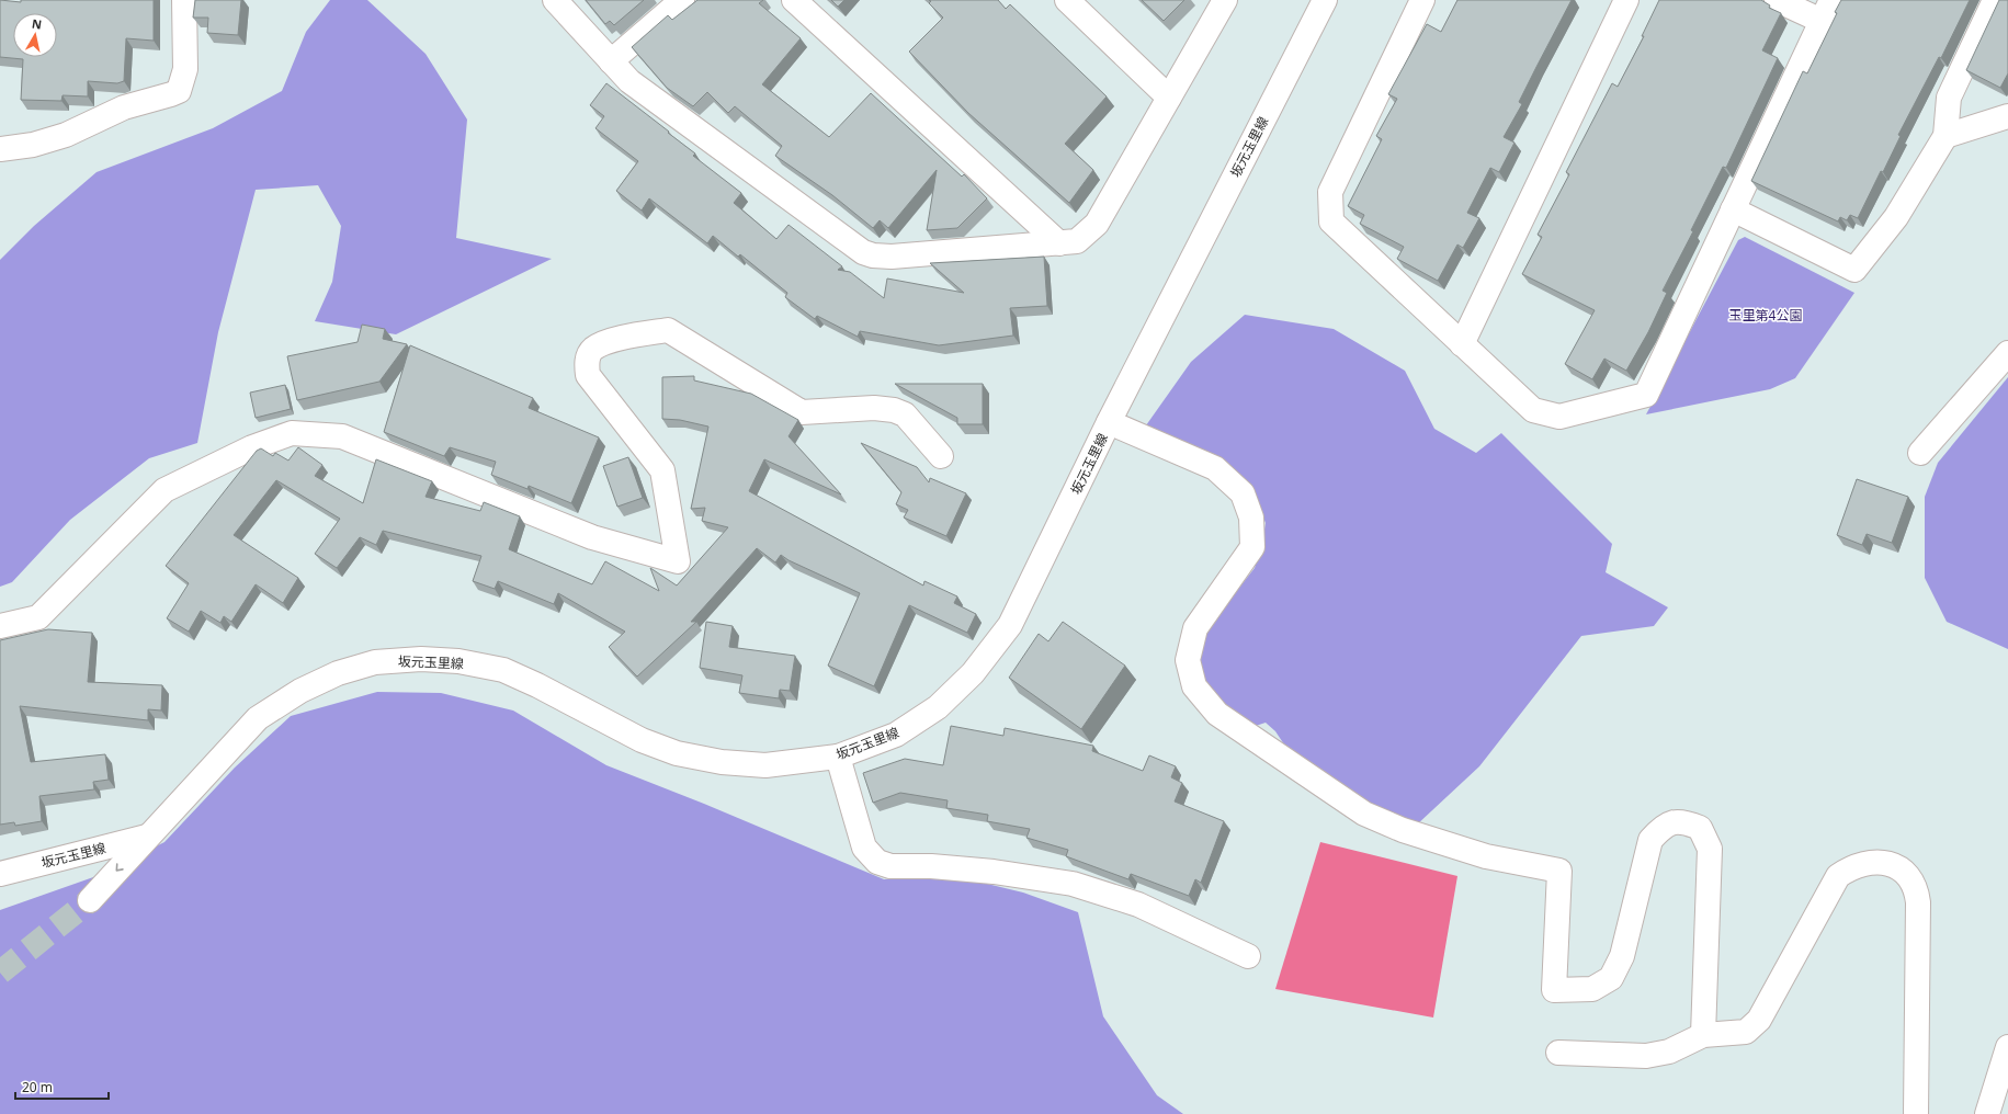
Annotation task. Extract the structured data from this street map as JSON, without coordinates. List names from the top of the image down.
{
  "streets": {
    "street": ["坂元玉里線"]
  },
  "parks": ["玉里第4公園"],
  "scale_bar": "20 m",
  "north": "top"
}
